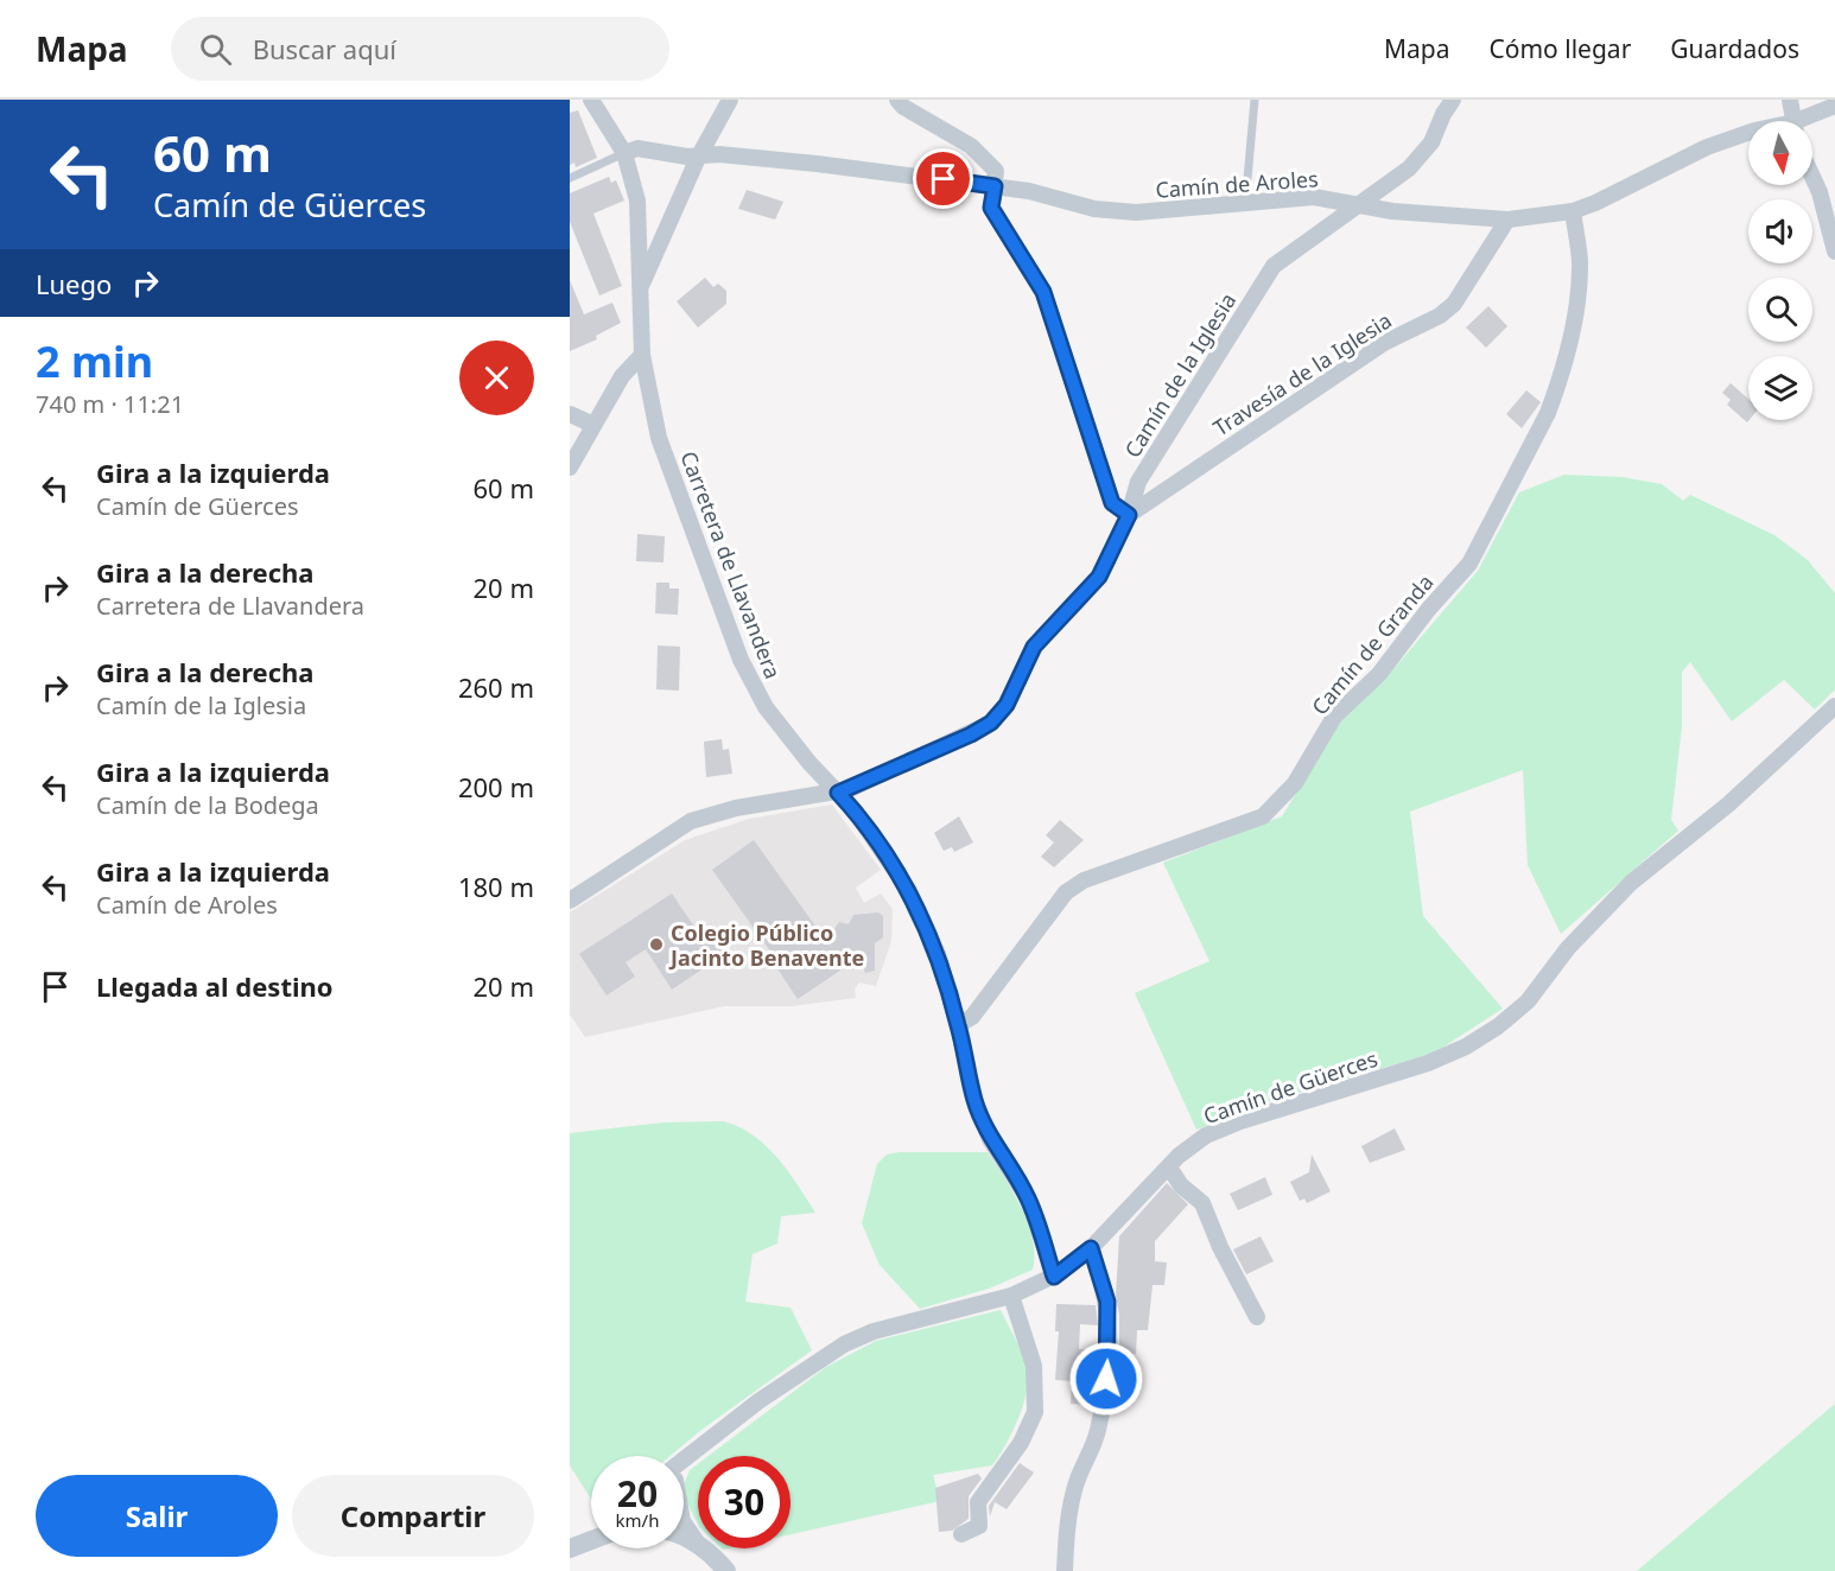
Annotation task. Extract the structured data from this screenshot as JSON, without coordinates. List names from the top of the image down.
{
  "streets": {
    "street": [
      "Camín de Aroles",
      "Travesía de la Iglesia",
      "Camín de la Iglesia",
      "Carretera de Llavandera",
      "Camín de Granda",
      "Camín de Güerces"
    ]
  },
  "crossings": [
    ["Camín de Aroles", "Travesía de la Iglesia"],
    ["Camín de Aroles", "Camín de la Iglesia"],
    ["Camín de Aroles", "Carretera de Llavandera"],
    ["Camín de Aroles", "Camín de Granda"],
    ["Travesía de la Iglesia", "Camín de la Iglesia"],
    ["Camín de la Iglesia", "Carretera de Llavandera"],
    ["Carretera de Llavandera", "Camín de Granda"],
    ["Carretera de Llavandera", "Camín de Güerces"]
  ],
  "places": ["Colegio Público Jacinto Benavente"],
  "north": "bottom",
  "page": {
    "header": "Mapa",
    "search": "Buscar aquí",
    "nav": ["Mapa", "Cómo llegar", "Guardados"],
    "turn": ["60 m", "Camín de Güerces"],
    "then": "Luego",
    "heading": ["2 min", "740 m · 11:21"],
    "list": [
      {
        "name": "Gira a la izquierda",
        "note": "Camín de Güerces",
        "value": "60 m"
      },
      {
        "name": "Gira a la derecha",
        "note": "Carretera de Llavandera",
        "value": "20 m"
      },
      {
        "name": "Gira a la derecha",
        "note": "Camín de la Iglesia",
        "value": "260 m"
      },
      {
        "name": "Gira a la izquierda",
        "note": "Camín de la Bodega",
        "value": "200 m"
      },
      {
        "name": "Gira a la izquierda",
        "note": "Camín de Aroles",
        "value": "180 m"
      },
      {
        "name": "Llegada al destino",
        "value": "20 m"
      }
    ],
    "speed": "20 km/h",
    "limit": "30",
    "buttons": ["Salir", "Compartir"]
  }
}
